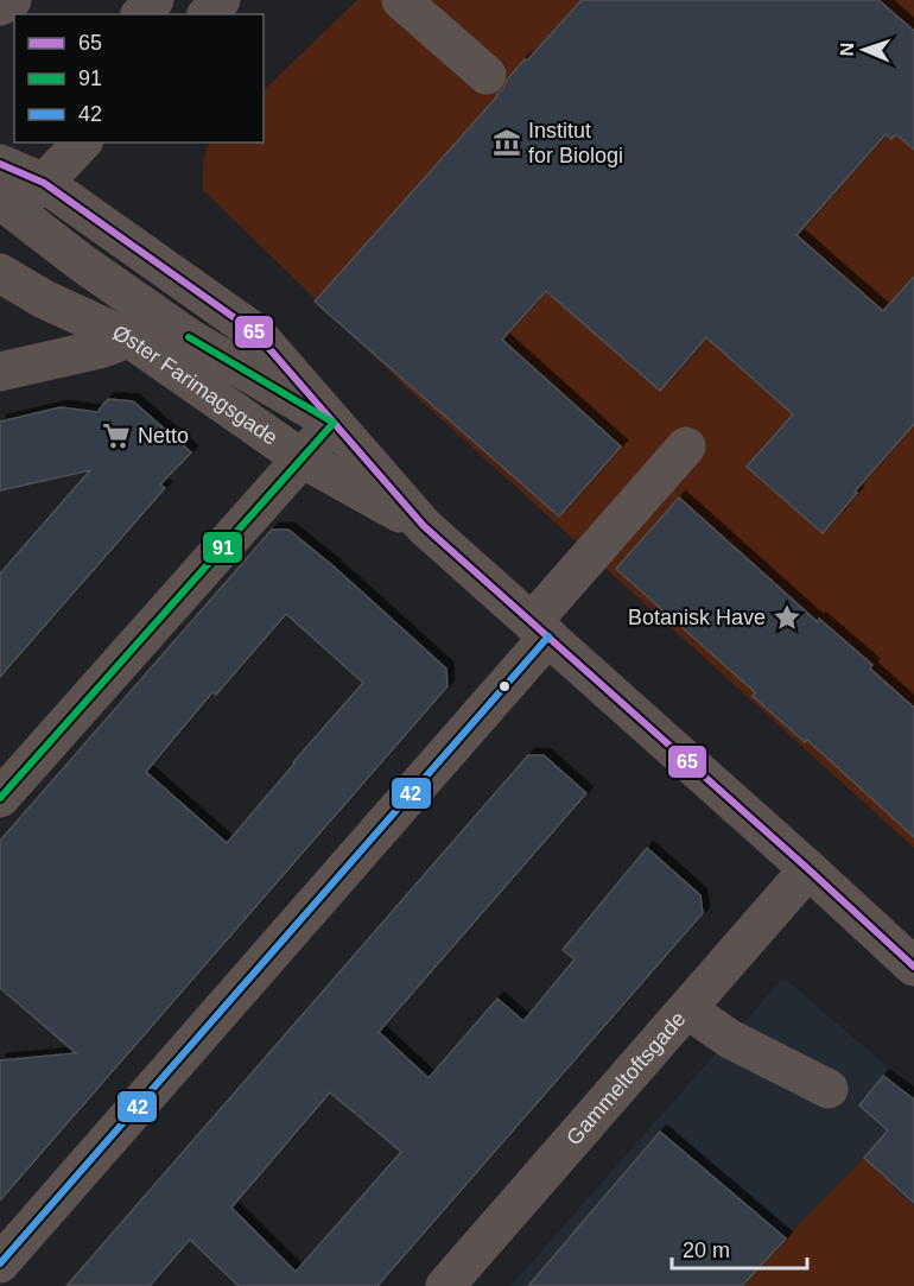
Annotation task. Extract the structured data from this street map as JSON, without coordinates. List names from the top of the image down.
{
  "streets": {
    "street": ["Øster Farimagsgade", "Gammeltoftsgade"]
  },
  "crossings": [
    ["Øster Farimagsgade", "Gammeltoftsgade"]
  ],
  "places": {
    "museum": ["Institut for Biologi"],
    "supermarket": ["Netto"],
    "place": ["Botanisk Have"]
  },
  "lines": ["transit line 65", "transit line 91", "transit line 42"],
  "legend": ["65", "91", "42"],
  "scale_bar": "20 m",
  "north": "left"
}
